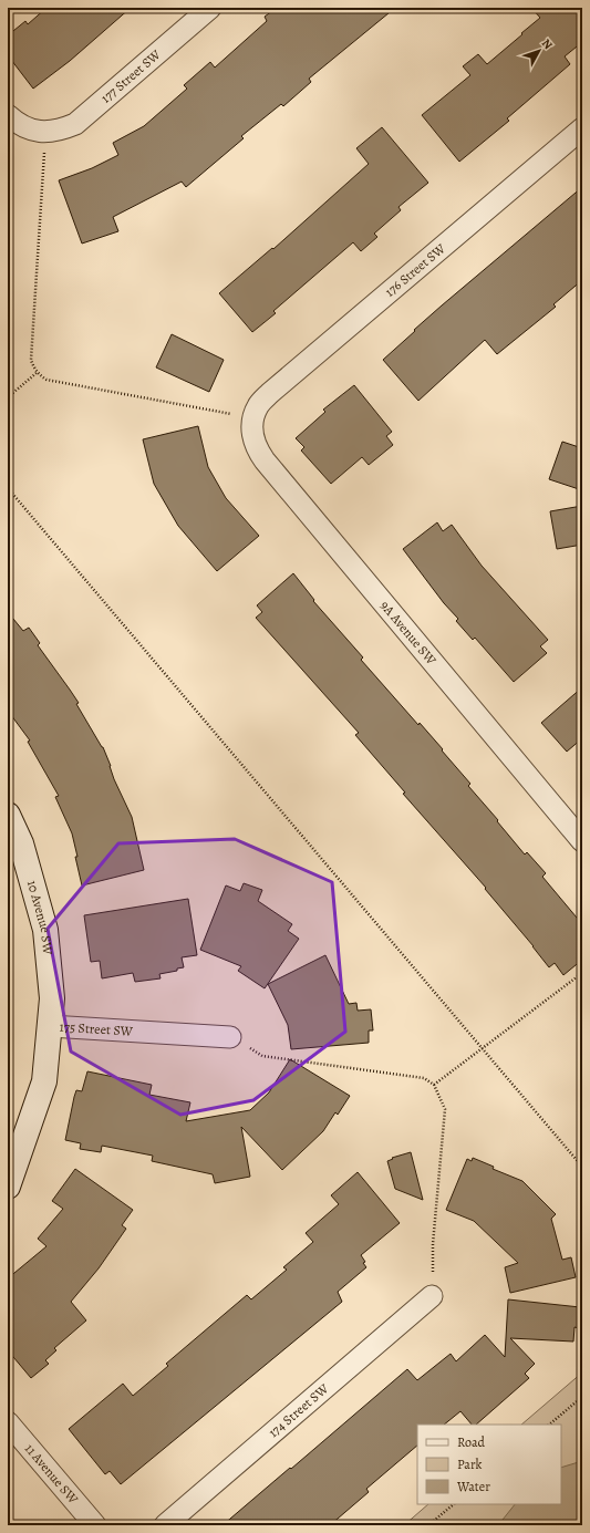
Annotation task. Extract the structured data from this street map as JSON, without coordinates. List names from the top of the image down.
{
  "streets": {
    "street": [
      "177 Street SW",
      "176 Street SW",
      "9A Avenue SW",
      "10 Avenue SW",
      "175 Street SW",
      "174 Street SW",
      "11 Avenue SW"
    ]
  },
  "crossings": [
    ["176 Street SW", "9A Avenue SW"],
    ["10 Avenue SW", "175 Street SW"]
  ],
  "legend": ["Road", "Park", "Water"],
  "north": "top right"
}
